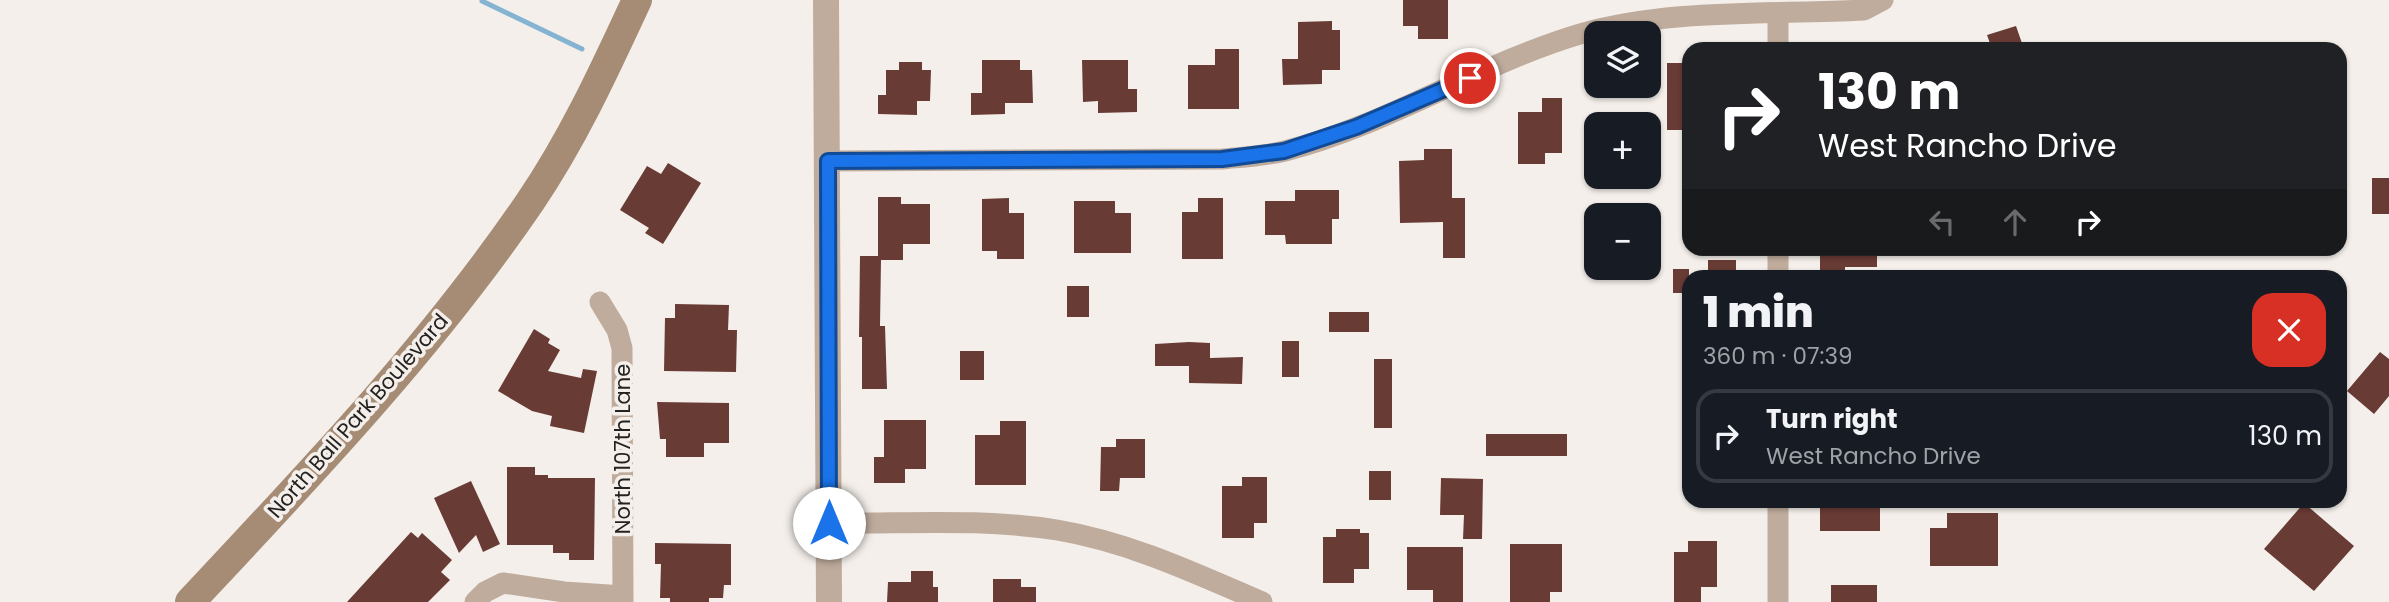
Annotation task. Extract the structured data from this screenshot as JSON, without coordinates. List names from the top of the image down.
{
  "streets": {
    "main road": ["North Ball Park Boulevard"],
    "street": ["North 107th Lane"]
  },
  "page": {
    "map_buttons": ["+", "−"],
    "turn": ["130 m", "West Rancho Drive"],
    "heading": ["1 min", "360 m · 07:39"],
    "list": [
      {
        "name": "Turn right",
        "note": "West Rancho Drive",
        "value": "130 m"
      }
    ]
  }
}
